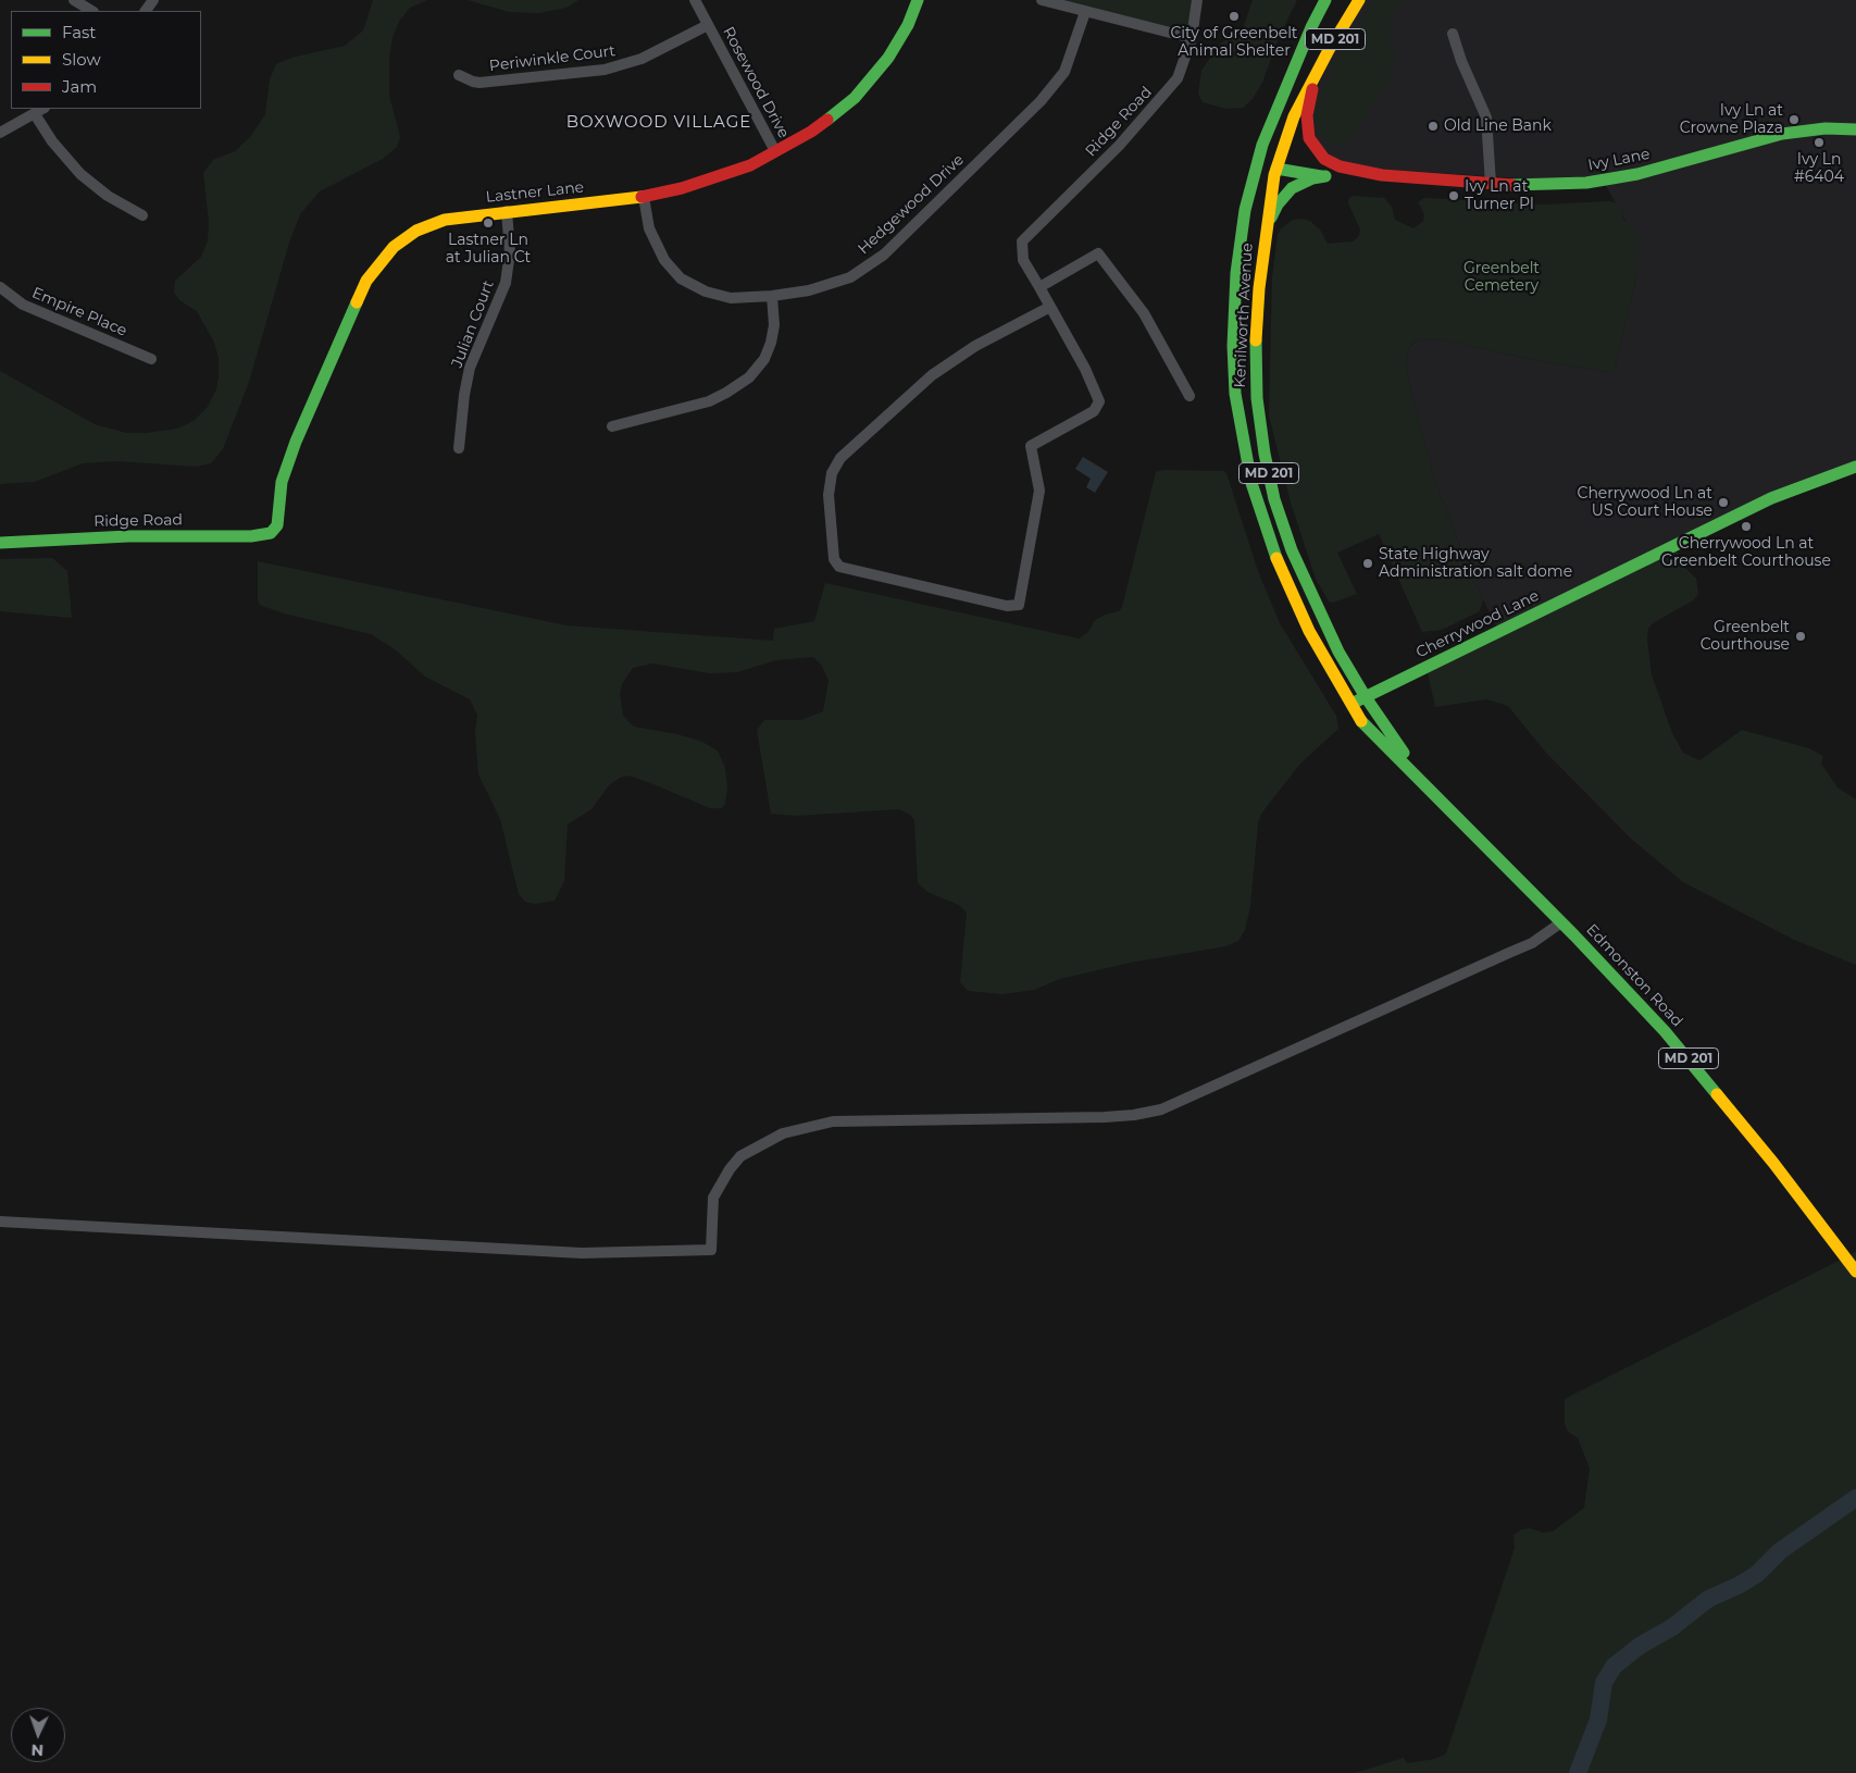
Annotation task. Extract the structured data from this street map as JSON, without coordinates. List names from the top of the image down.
{
  "streets": {
    "main road": [
      "MD 201",
      "Ridge Road",
      "Ivy Lane",
      "Lastner Lane",
      "Kenilworth Avenue",
      "Cherrywood Lane",
      "Edmonston Road"
    ],
    "street": [
      "Periwinkle Court",
      "Rosewood Drive",
      "Hedgewood Drive",
      "Empire Place",
      "Julian Court"
    ]
  },
  "crossings": [
    ["Periwinkle Court", "Rosewood Drive"],
    ["Rosewood Drive", "Lastner Lane"],
    ["Ridge Road", "Lastner Lane"],
    ["Ivy Lane", "Kenilworth Avenue"],
    ["Lastner Lane", "Hedgewood Drive"],
    ["Lastner Lane", "Julian Court"],
    ["Kenilworth Avenue", "Cherrywood Lane"],
    ["Kenilworth Avenue", "Edmonston Road"],
    ["Cherrywood Lane", "Edmonston Road"]
  ],
  "districts": ["BOXWOOD VILLAGE"],
  "parks": ["Greenbelt Cemetery"],
  "places": [
    "City of Greenbelt Animal Shelter",
    "Ivy Ln at Crowne Plaza",
    "Old Line Bank",
    "Ivy Ln #6404",
    "Ivy Ln at Turner Pl",
    "Lastner Ln at Julian Ct",
    "Cherrywood Ln at US Court House",
    "Cherrywood Ln at Greenbelt Courthouse",
    "State Highway Administration salt dome",
    "Greenbelt Courthouse"
  ],
  "legend": ["Fast", "Slow", "Jam"],
  "north": "bottom"
}
